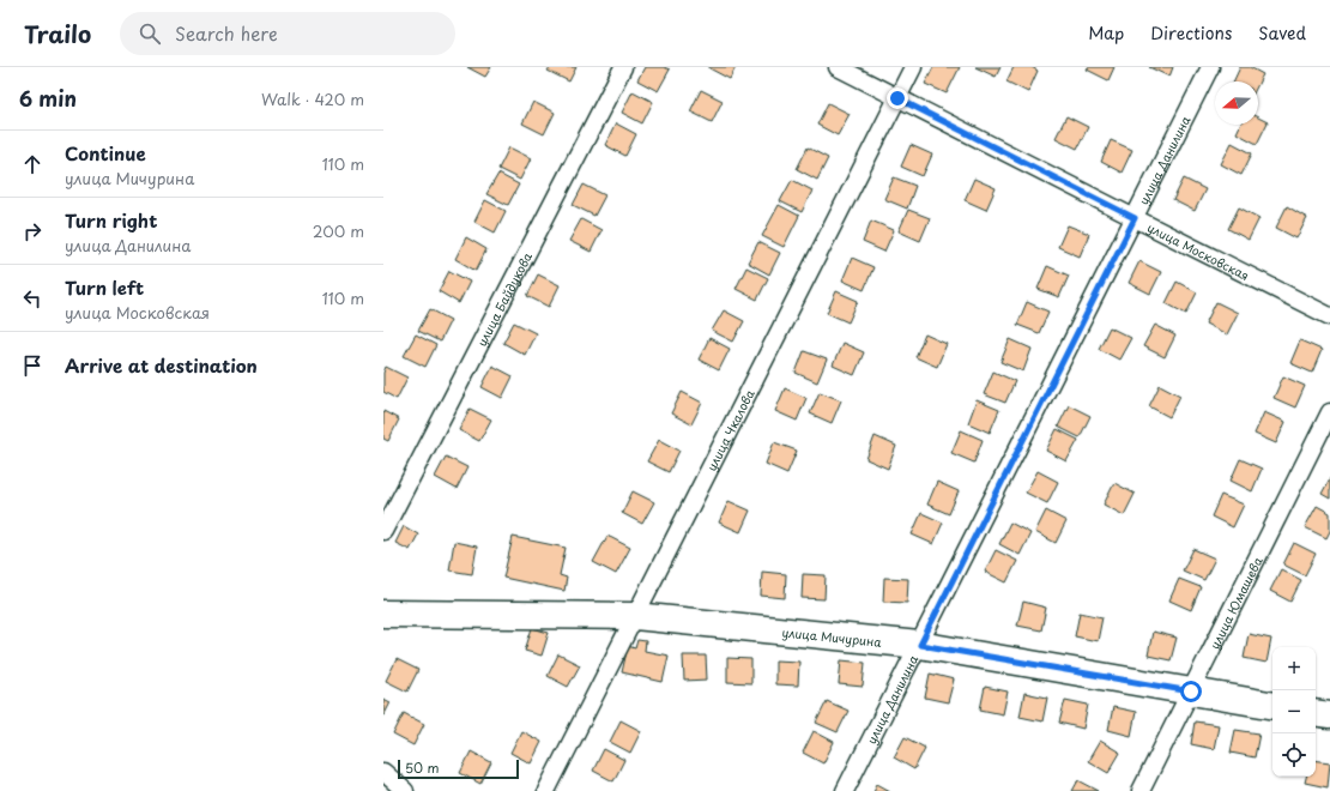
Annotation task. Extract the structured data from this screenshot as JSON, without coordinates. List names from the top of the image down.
{
  "streets": {
    "main road": ["улица Мичурина"],
    "street": [
      "улица Данилина",
      "улица Московская",
      "улица Байдукова",
      "улица Чкалова",
      "улица Юмашева"
    ]
  },
  "crossings": [
    ["улица Данилина", "улица Московская"],
    ["улица Данилина", "улица Мичурина"],
    ["улица Московская", "улица Чкалова"],
    ["улица Чкалова", "улица Мичурина"],
    ["улица Юмашева", "улица Мичурина"]
  ],
  "scale_bar": "50 m",
  "north": "left",
  "page": {
    "header": "Trailo",
    "search": "Search here",
    "nav": ["Map", "Directions", "Saved"],
    "heading": ["6 min", "Walk · 420 m"],
    "list": [
      ["Continue", "улица Мичурина", "110 m"],
      ["Turn right", "улица Данилина", "200 m"],
      ["Turn left", "улица Московская", "110 m"],
      "Arrive at destination"
    ],
    "map_buttons": ["+", "−"],
    "scale": "50 m"
  }
}
